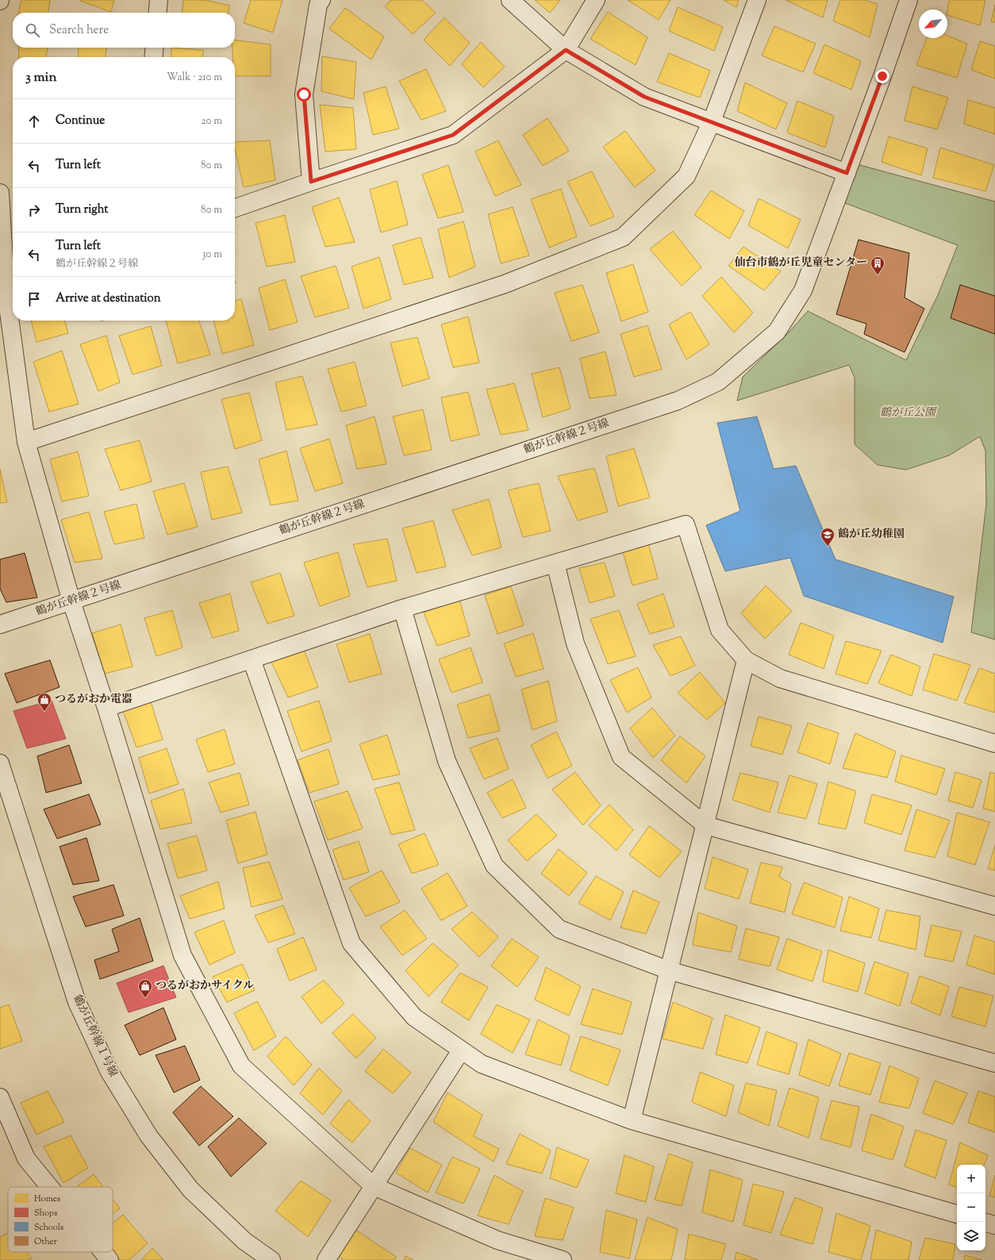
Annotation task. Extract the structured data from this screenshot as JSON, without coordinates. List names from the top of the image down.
{
  "streets": {
    "street": ["鶴が丘幹線２号線", "鶴が丘幹線１号線"]
  },
  "parks": ["鶴が丘公園"],
  "places": {
    "building": ["仙台市鶴が丘児童センター"],
    "school or university": ["鶴が丘幼稚園"],
    "shop": ["つるがおか電器", "つるがおかサイクル"]
  },
  "legend": [
    "Homes",
    "Shops",
    "Schools",
    "Other"
  ],
  "north": "bottom left",
  "page": {
    "search": "Search here",
    "heading": ["3 min", "Walk · 210 m"],
    "list": [
      ["Continue", "20 m"],
      ["Turn left", "80 m"],
      ["Turn right", "80 m"],
      ["Turn left", "鶴が丘幹線２号線", "30 m"],
      "Arrive at destination"
    ],
    "map_buttons": ["+", "−"]
  }
}
